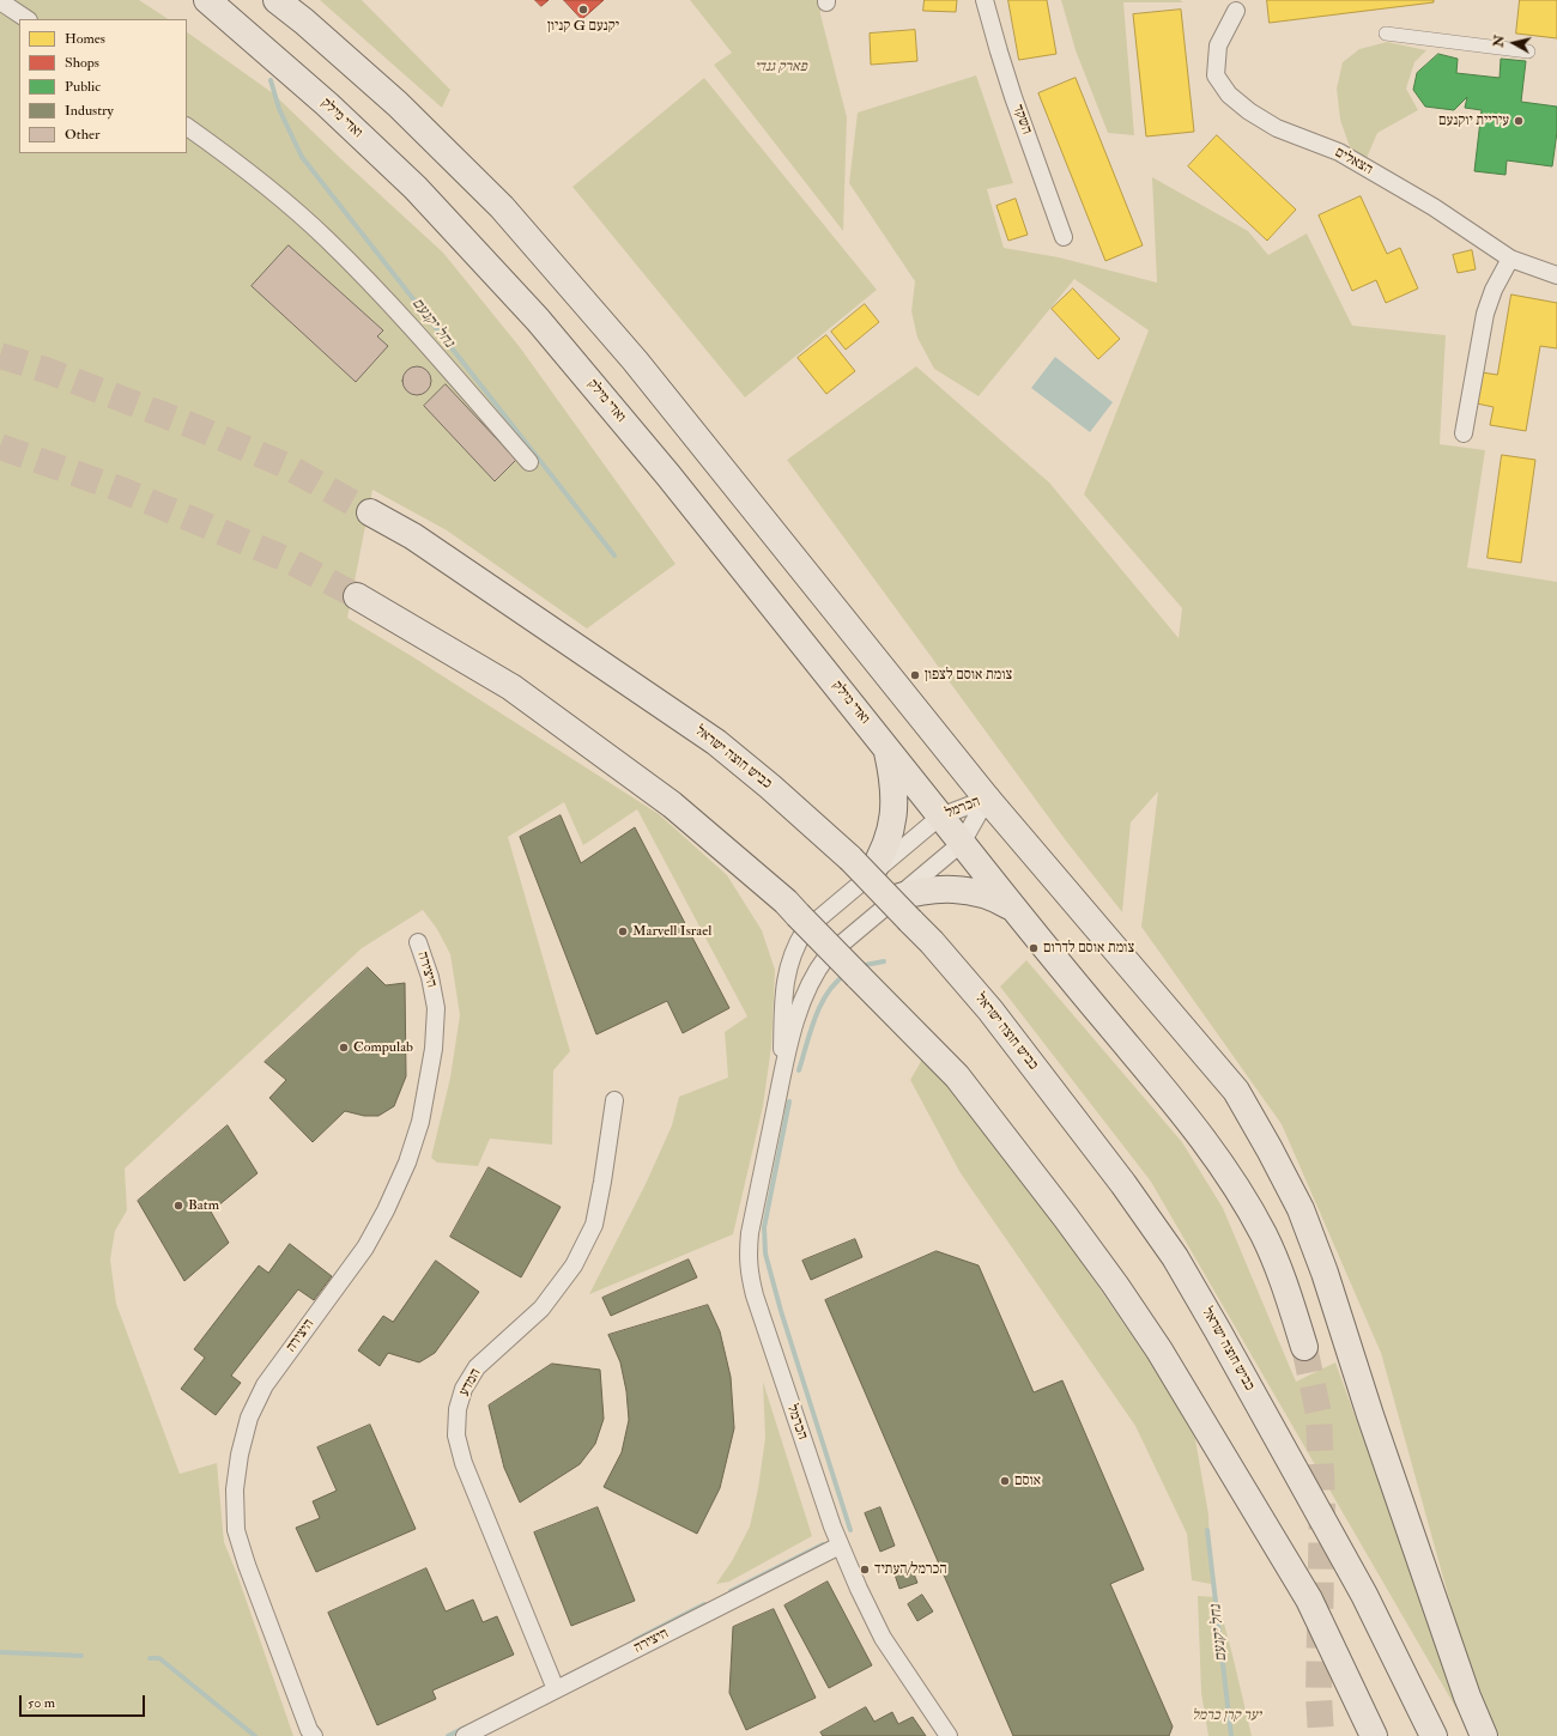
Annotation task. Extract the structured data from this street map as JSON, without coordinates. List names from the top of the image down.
{
  "streets": {
    "main road": ["ואדי מילק", "כביש חוצה ישראל"],
    "street": [
      "השקד",
      "הצאלים",
      "הכרמל",
      "היצירה",
      "המדע"
    ]
  },
  "crossings": [
    ["ואדי מילק", "הכרמל"],
    ["הכרמל", "היצירה"],
    ["היצירה", "המדע"]
  ],
  "water": ["נחל יקנעם"],
  "parks": ["פארק גנדי", "יער קרן כרמל"],
  "places": [
    "קניון G יקנעם",
    "עיריית יוקנעם",
    "צומת אוסם לצפון",
    "Marvell Israel",
    "צומת אוסם לדרום",
    "Compulab",
    "Batm",
    "אוסם",
    "הכרמל/העתיד"
  ],
  "legend": [
    "Homes",
    "Shops",
    "Public",
    "Industry",
    "Other"
  ],
  "scale_bar": "50 m",
  "north": "left"
}
